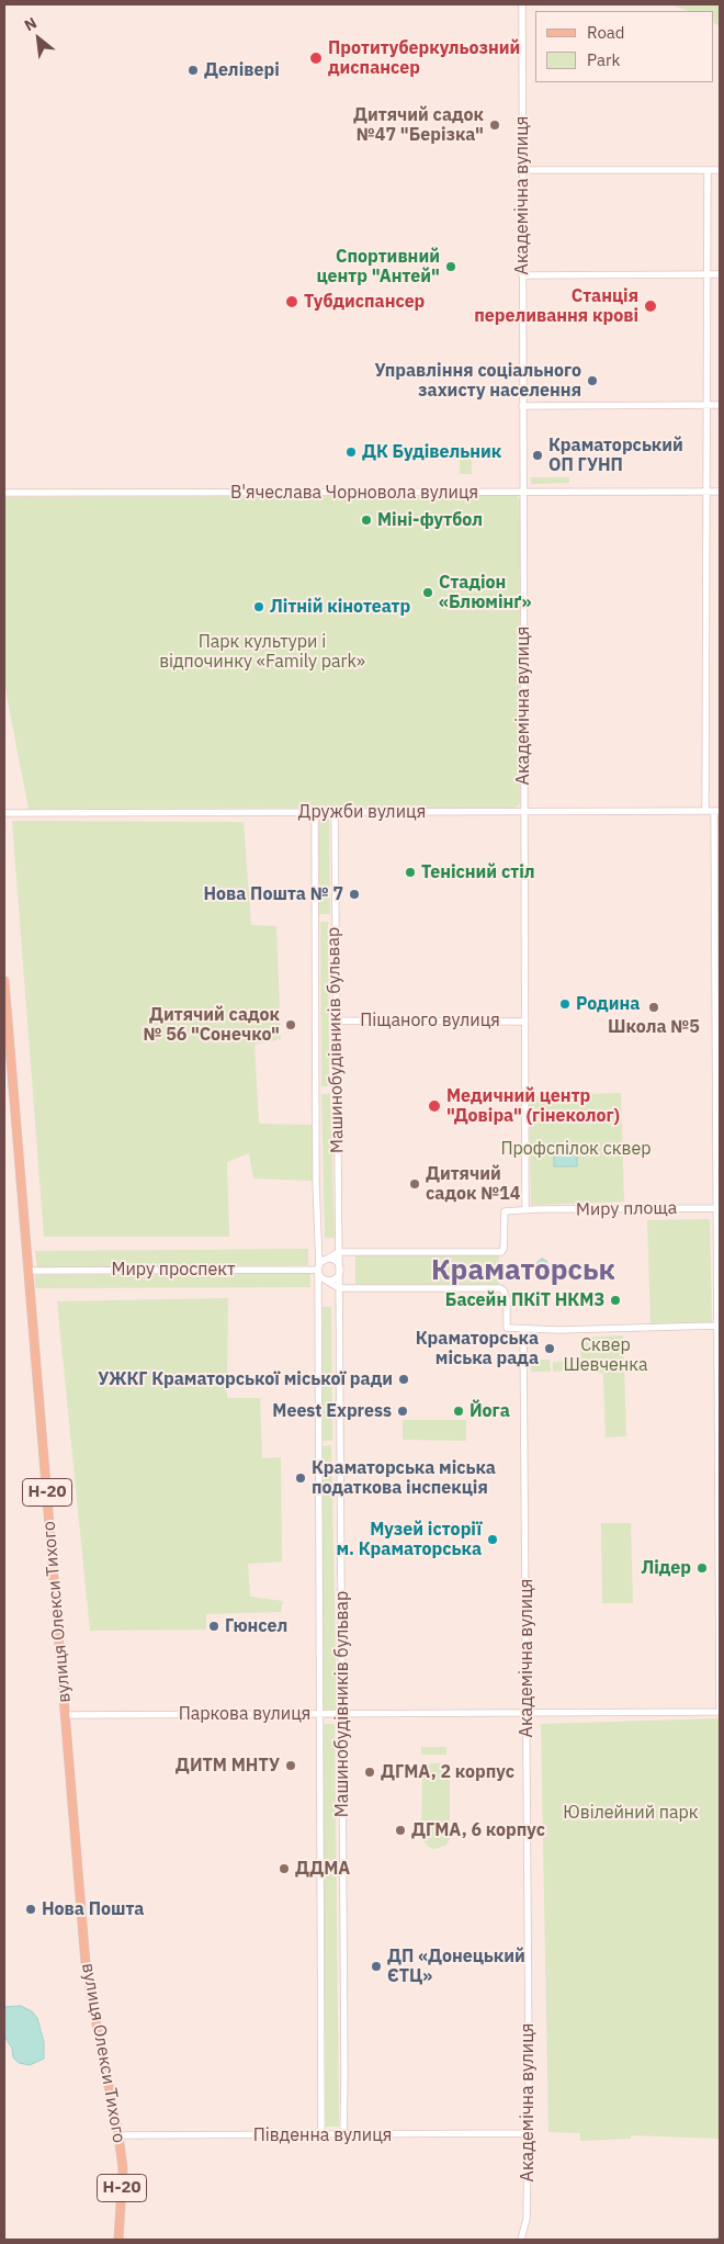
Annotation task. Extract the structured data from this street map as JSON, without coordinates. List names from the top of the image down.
{
  "streets": {
    "main road": ["Н-20", "вулиця Олекси Тихого"],
    "street": [
      "Академічна вулиця",
      "В'ячеслава Чорновола вулиця",
      "Дружби вулиця",
      "Піщаного вулиця",
      "Машинобудівників бульвар",
      "Миру площа",
      "Миру проспект",
      "Паркова вулиця",
      "Південна вулиця"
    ]
  },
  "crossings": [
    ["Академічна вулиця", "В'ячеслава Чорновола вулиця"],
    ["Академічна вулиця", "Дружби вулиця"],
    ["Академічна вулиця", "Піщаного вулиця"],
    ["Академічна вулиця", "Миру проспект"],
    ["Академічна вулиця", "Паркова вулиця"],
    ["Академічна вулиця", "Південна вулиця"],
    ["Дружби вулиця", "Машинобудівників бульвар"],
    ["Піщаного вулиця", "Машинобудівників бульвар"],
    ["Машинобудівників бульвар", "Миру проспект"],
    ["Машинобудівників бульвар", "Паркова вулиця"],
    ["Машинобудівників бульвар", "Південна вулиця"],
    ["Миру площа", "Миру проспект"],
    ["Миру проспект", "вулиця Олекси Тихого"],
    ["вулиця Олекси Тихого", "Паркова вулиця"],
    ["вулиця Олекси Тихого", "Південна вулиця"]
  ],
  "districts": ["Краматорськ"],
  "parks": [
    "Парк культури і відпочинку «Family park»",
    "Профспілок сквер",
    "Сквер Шевченка",
    "Ювілейний парк"
  ],
  "places": [
    "Протитуберкульозний диспансер",
    "Делівері",
    "Дитячий садок №47 \"Берізка\"",
    "Спортивний центр \"Антей\"",
    "Тубдиспансер",
    "Станція переливання крові",
    "Управління соціального захисту населення",
    "ДК Будівельник",
    "Краматорський ОП ГУНП",
    "Міні-футбол",
    "Стадіон «Блюмінґ»",
    "Літній кінотеатр",
    "Тенісний стіл",
    "Нова Пошта № 7",
    "Родина",
    "Школа №5",
    "Дитячий садок № 56 \"Сонечко\"",
    "Медичний центр \"Довіра\" (гінеколог)",
    "Дитячий садок №14",
    "Басейн ПКіТ НКМЗ",
    "Краматорська міська рада",
    "УЖКГ Краматорської міської ради",
    "Meest Express",
    "Йога",
    "Краматорська міська податкова інспекція",
    "Музей історії м. Краматорська",
    "Лідер",
    "Гюнсел",
    "ДИТМ МНТУ",
    "ДГМА, 2 корпус",
    "ДГМА, 6 корпус",
    "ДДМА",
    "Нова Пошта",
    "ДП «Донецький ЄТЦ»"
  ],
  "legend": ["Road", "Park"],
  "north": "top left"
}
